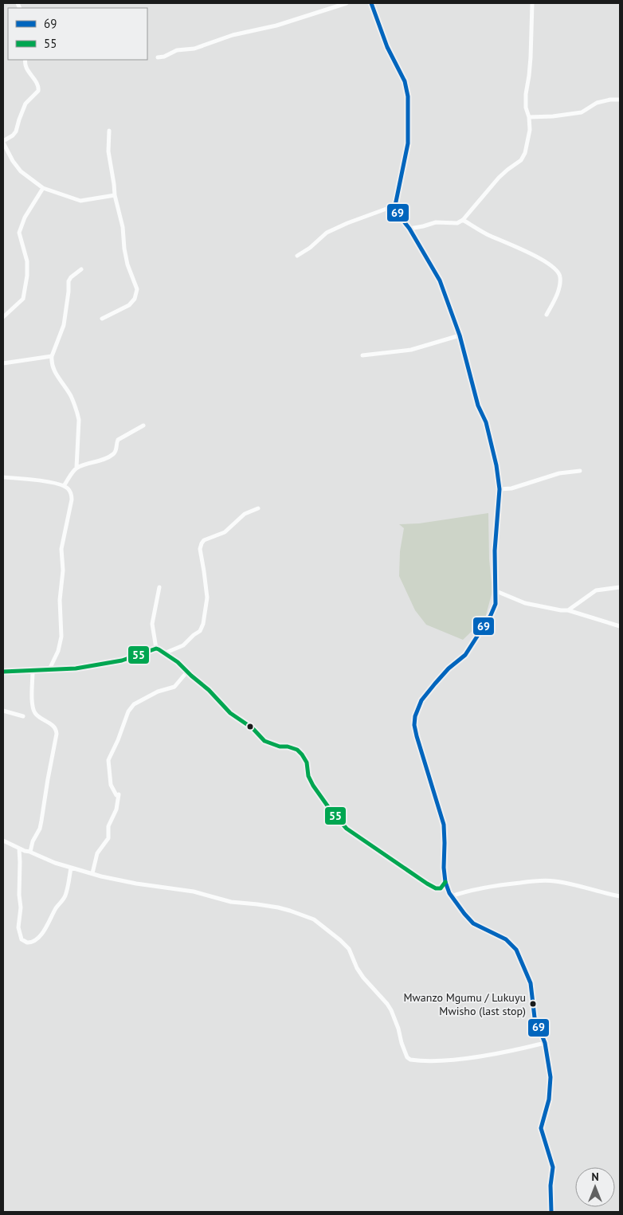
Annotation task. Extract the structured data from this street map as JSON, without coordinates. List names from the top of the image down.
{
  "places": ["Mwanzo Mgumu / Lukuyu Mwisho (last stop)"],
  "lines": ["transit line 69", "transit line 55"],
  "legend": ["69", "55"],
  "north": "top"
}
